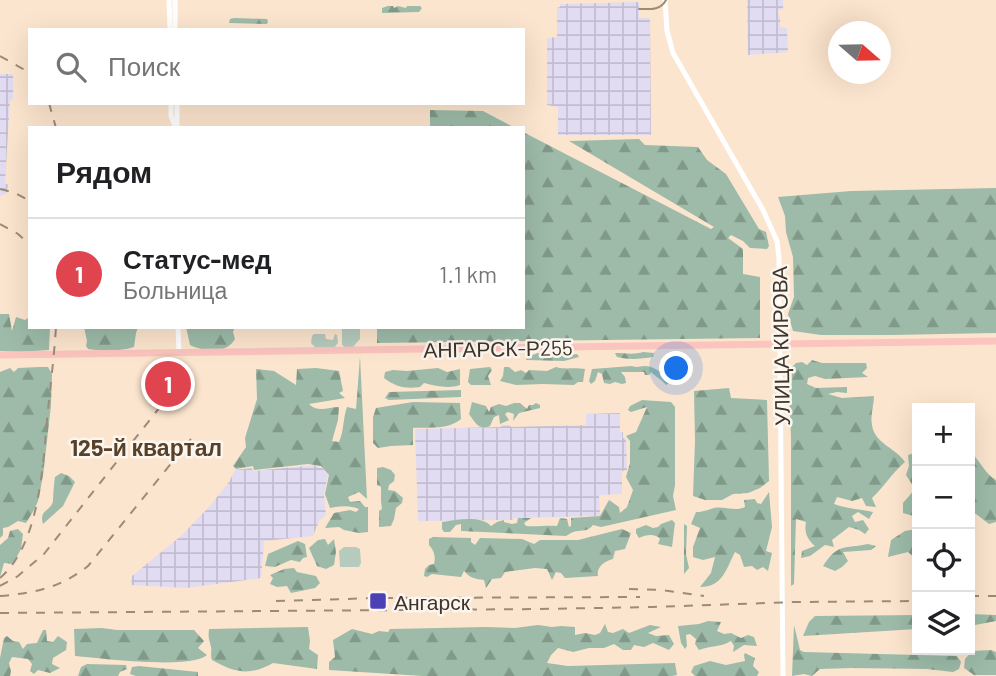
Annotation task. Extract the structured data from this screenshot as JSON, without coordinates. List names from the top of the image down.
{
  "streets": {
    "main road": ["АНГАРСК-Р255"],
    "street": ["УЛИЦА КИРОВА"]
  },
  "crossings": [
    ["УЛИЦА КИРОВА", "АНГАРСК-Р255"]
  ],
  "districts": ["125-й квартал"],
  "places": {
    "transit": ["Ангарск"]
  },
  "north": "right",
  "page": {
    "search": "Поиск",
    "heading": "Рядом",
    "list": [
      {
        "mark": "1",
        "name": "Статус-мед",
        "note": "Больница",
        "value": "1.1 km"
      }
    ],
    "pins": "1",
    "map_buttons": ["+", "−"]
  }
}
